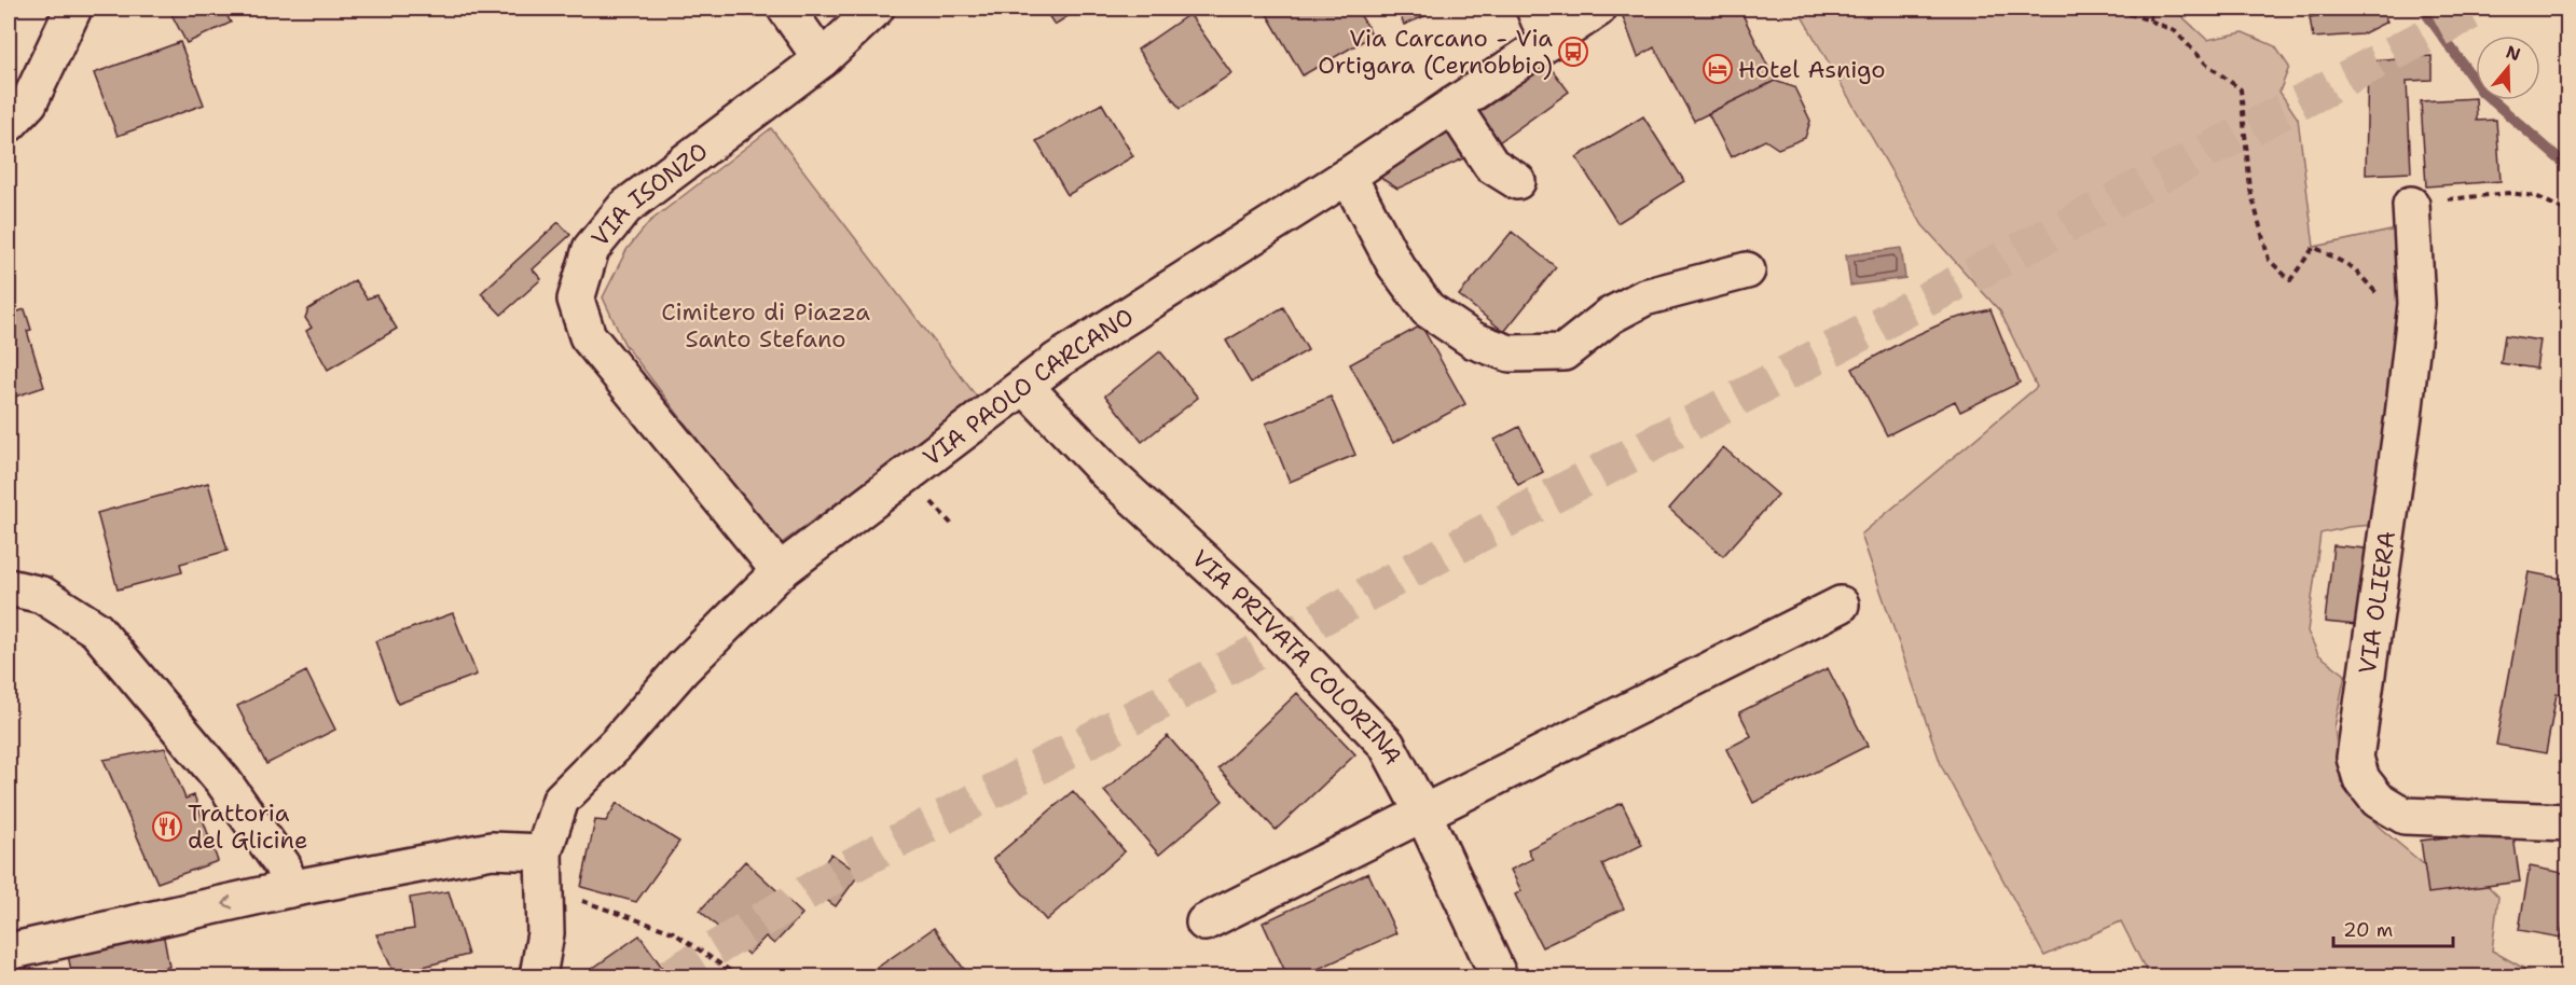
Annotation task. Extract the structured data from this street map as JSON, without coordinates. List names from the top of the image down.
{
  "streets": {
    "street": [
      "VIA ISONZO",
      "VIA PAOLO CARCANO",
      "VIA OLIERA",
      "VIA PRIVATA COLORINA"
    ]
  },
  "crossings": [
    ["VIA ISONZO", "VIA PAOLO CARCANO"],
    ["VIA PAOLO CARCANO", "VIA PRIVATA COLORINA"]
  ],
  "parks": ["Cimitero di Piazza Santo Stefano"],
  "places": {
    "bus stop": ["Via Carcano - Via Ortigara (Cernobbio)"],
    "hotel": ["Hotel Asnigo"],
    "restaurant": ["Trattoria del Glicine"]
  },
  "scale_bar": "20 m",
  "north": "top"
}
